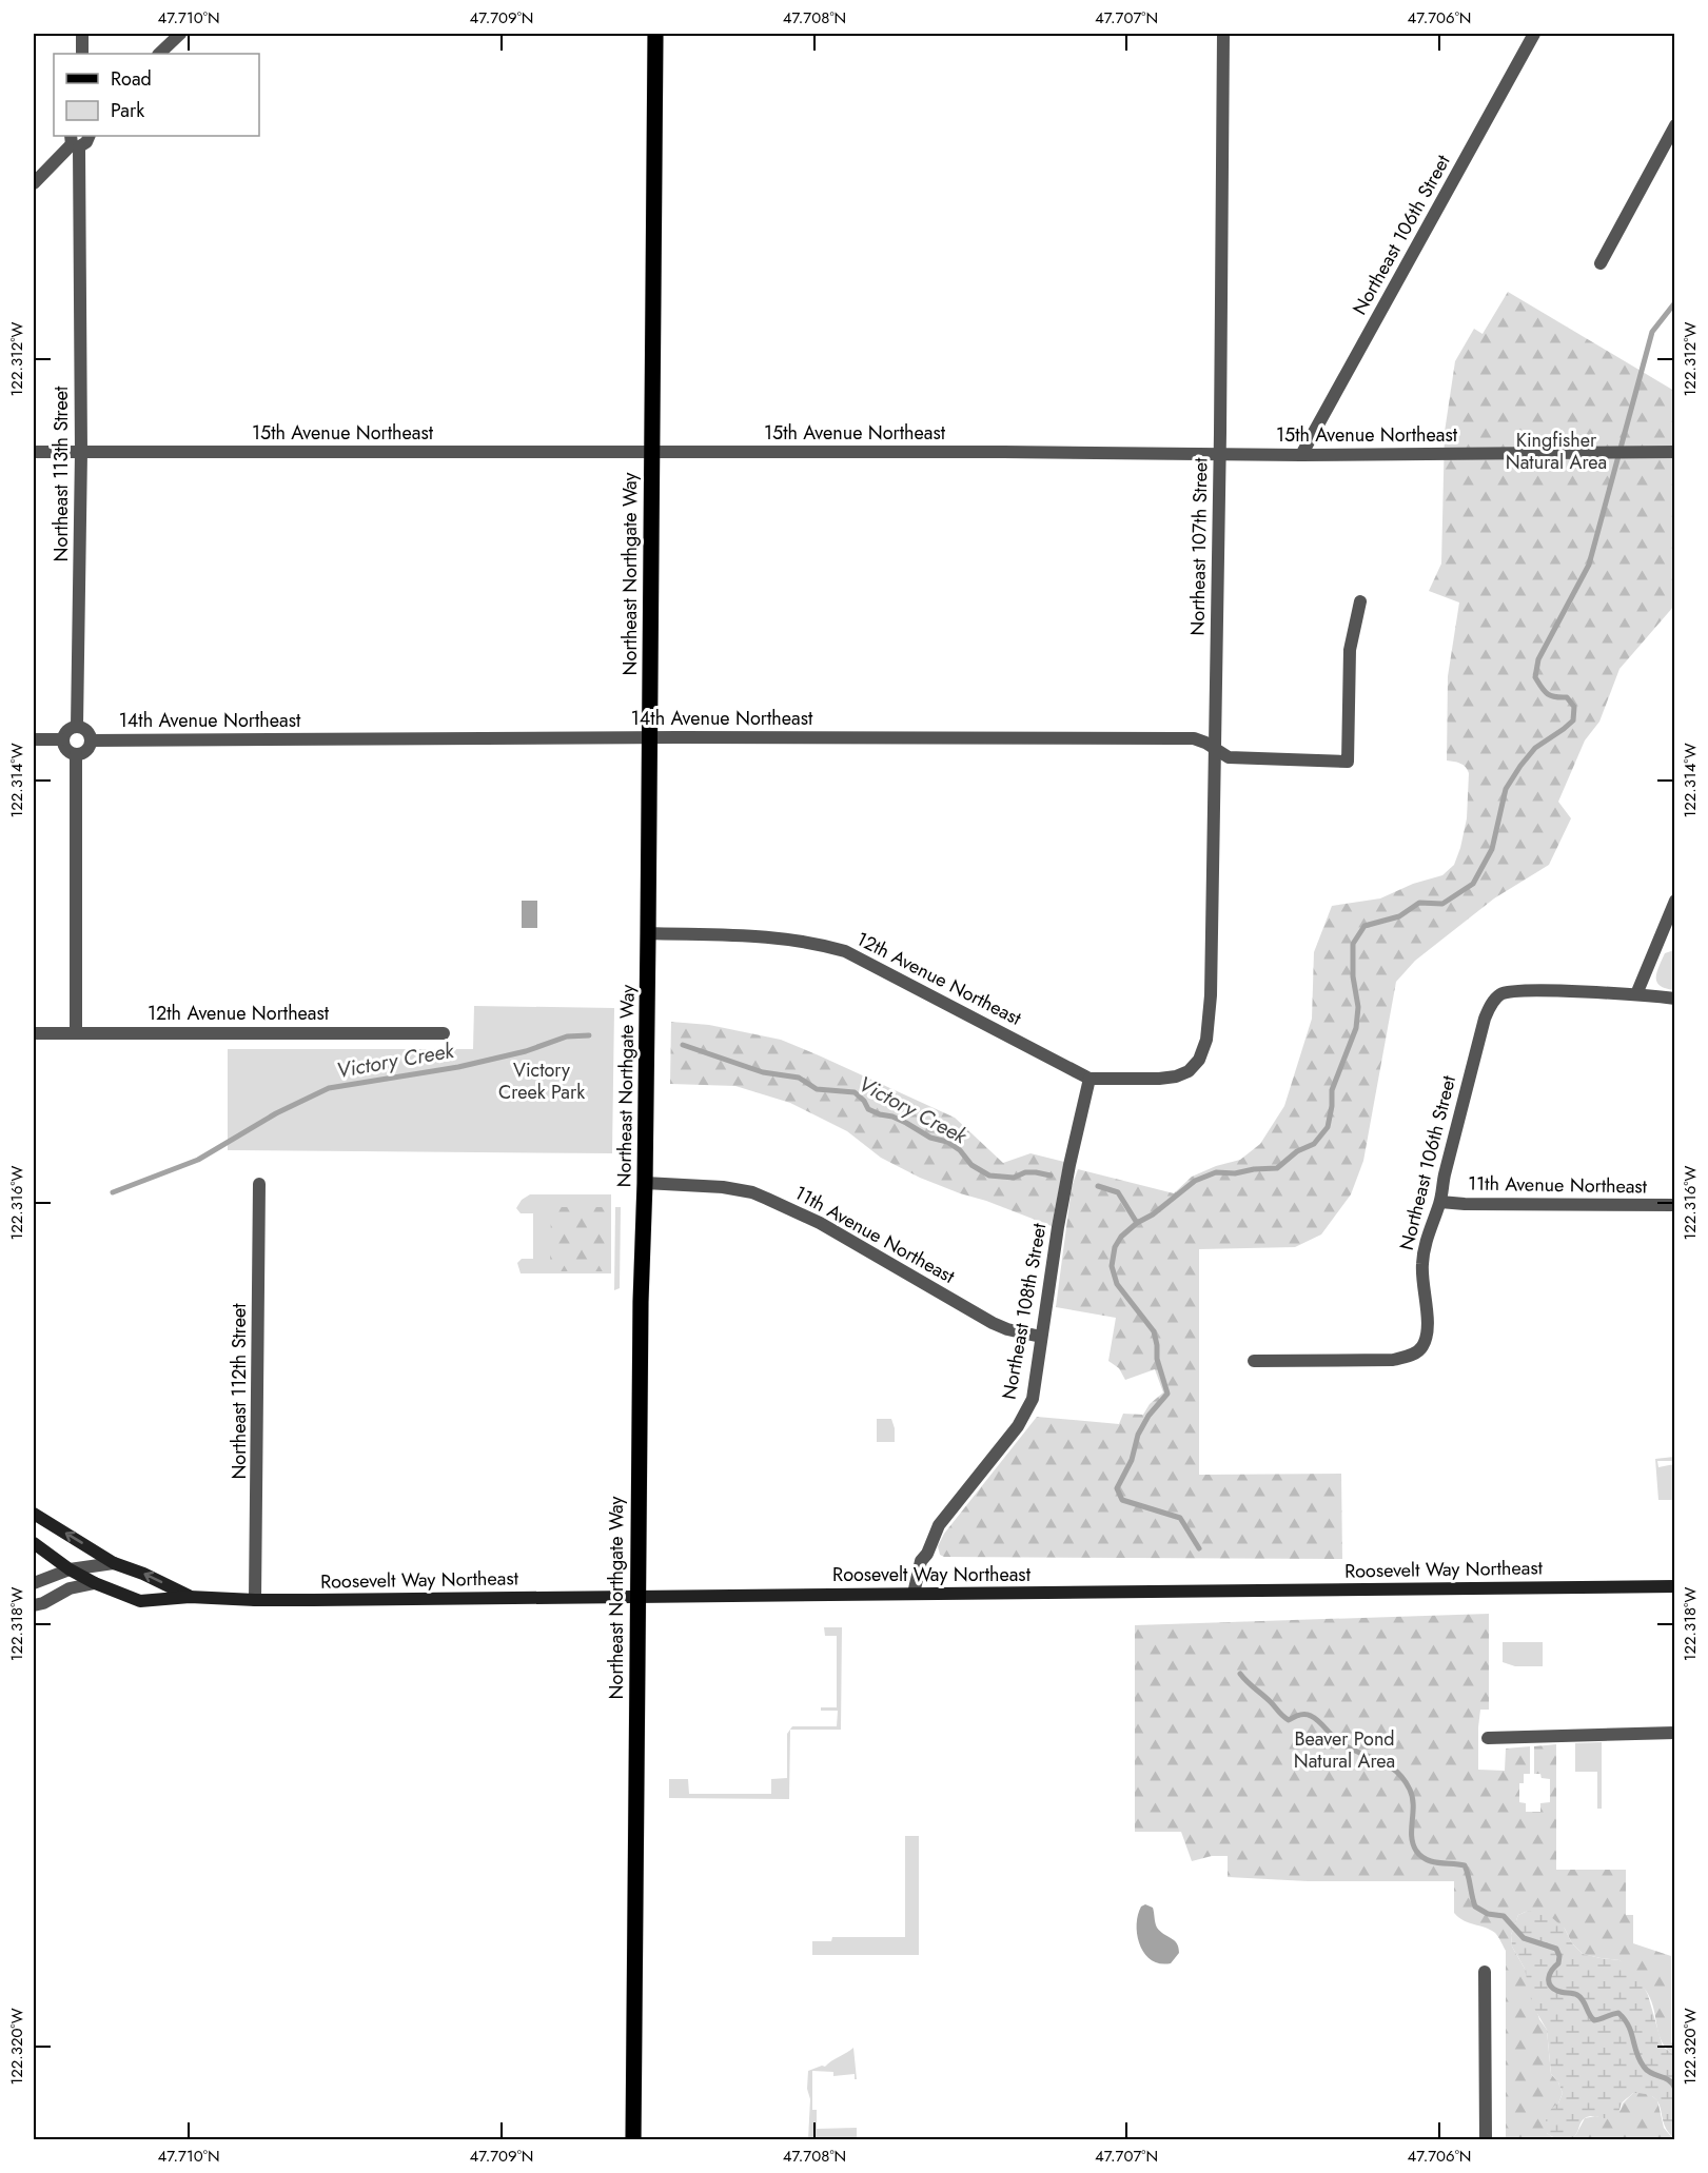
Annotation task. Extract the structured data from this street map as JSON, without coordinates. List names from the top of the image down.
{
  "streets": {
    "main road": ["Northeast Northgate Way", "Roosevelt Way Northeast"],
    "street": [
      "Northeast 106th Street",
      "15th Avenue Northeast",
      "Northeast 113th Street",
      "Northeast 107th Street",
      "14th Avenue Northeast",
      "12th Avenue Northeast",
      "11th Avenue Northeast",
      "Northeast 108th Street",
      "Northeast 112th Street"
    ]
  },
  "crossings": [
    ["Northeast 106th Street", "15th Avenue Northeast"],
    ["Northeast 106th Street", "11th Avenue Northeast"],
    ["15th Avenue Northeast", "Northeast 113th Street"],
    ["15th Avenue Northeast", "Northeast 107th Street"],
    ["15th Avenue Northeast", "Northeast Northgate Way"],
    ["Northeast 113th Street", "14th Avenue Northeast"],
    ["Northeast 107th Street", "14th Avenue Northeast"],
    ["Northeast 107th Street", "12th Avenue Northeast"],
    ["Northeast Northgate Way", "14th Avenue Northeast"],
    ["Northeast Northgate Way", "12th Avenue Northeast"],
    ["Northeast Northgate Way", "11th Avenue Northeast"],
    ["Northeast Northgate Way", "Roosevelt Way Northeast"],
    ["12th Avenue Northeast", "Northeast 108th Street"],
    ["11th Avenue Northeast", "Northeast 108th Street"],
    ["Northeast 108th Street", "Roosevelt Way Northeast"],
    ["Northeast 112th Street", "Roosevelt Way Northeast"]
  ],
  "water": ["Victory Creek"],
  "parks": ["Kingfisher Natural Area", "Victory Creek Park", "Beaver Pond Natural Area"],
  "legend": ["Road", "Park"],
  "coordinates": [
    "47.710°N",
    "47.709°N",
    "47.708°N",
    "47.707°N",
    "47.706°N",
    "122.312°W",
    "122.314°W",
    "122.316°W",
    "122.318°W",
    "122.320°W"
  ]
}
